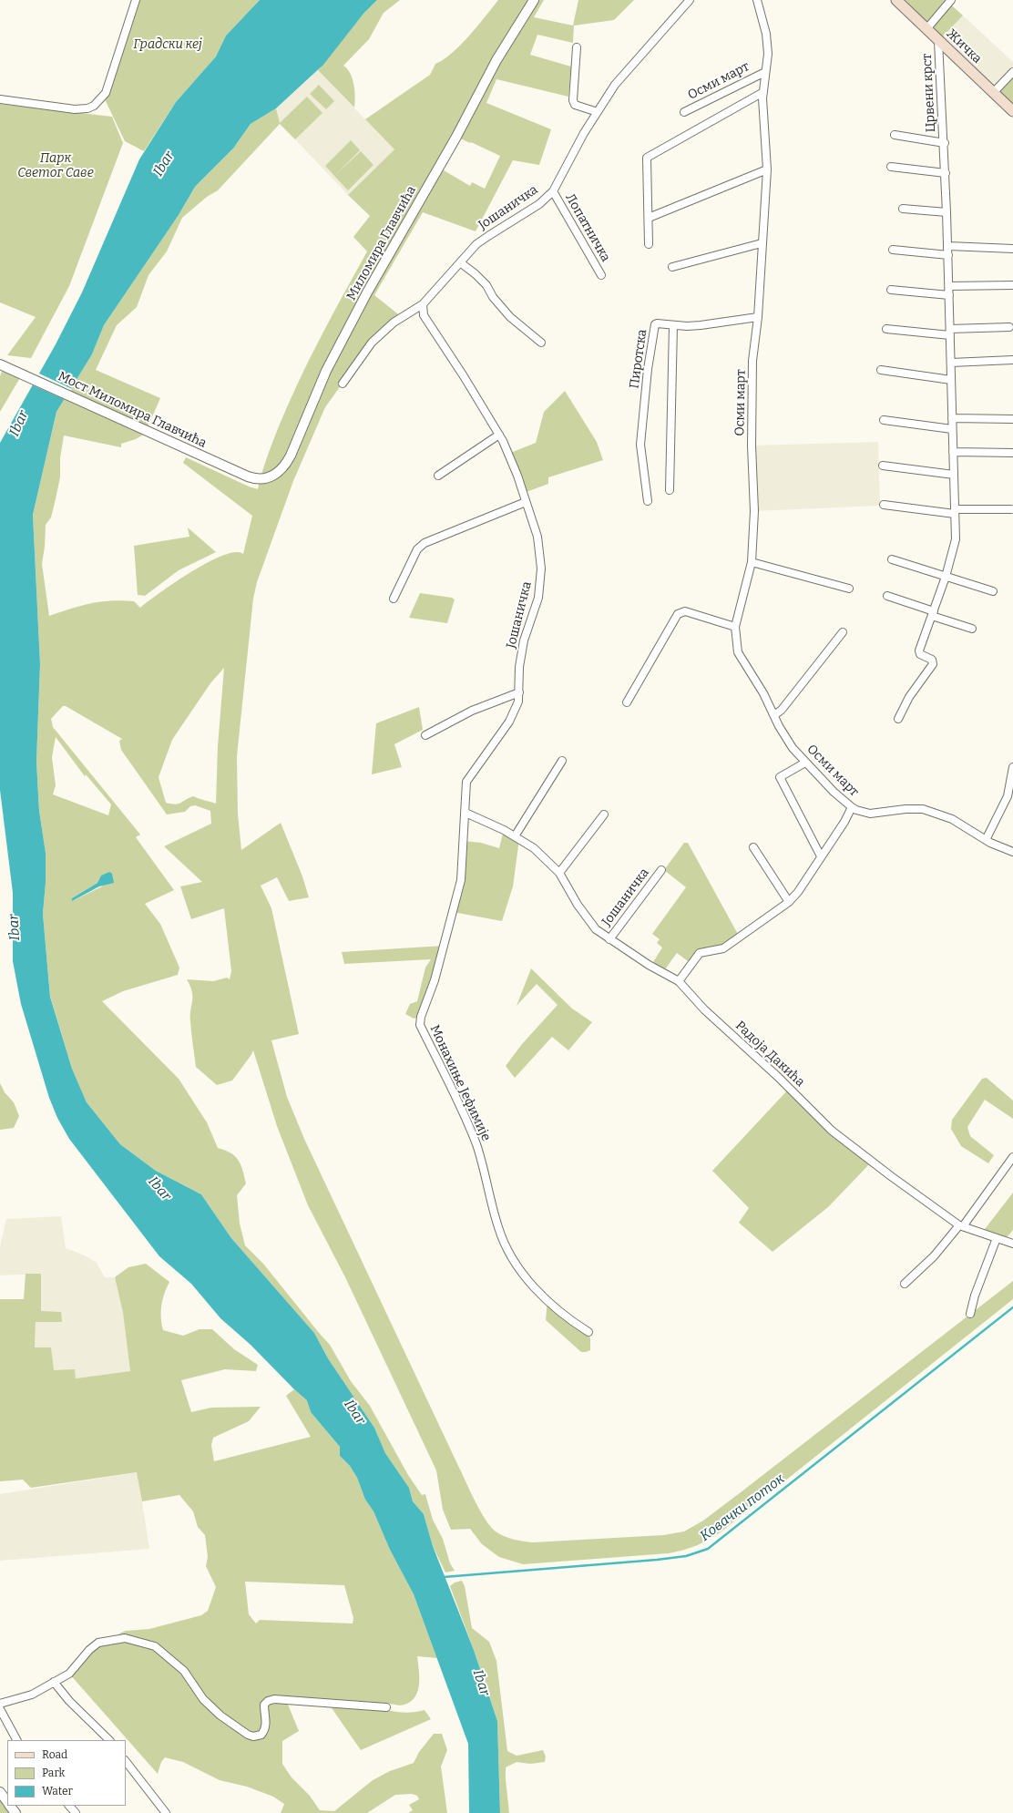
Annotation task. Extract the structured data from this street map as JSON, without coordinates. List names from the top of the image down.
{
  "streets": {
    "main road": ["Жичка"],
    "street": [
      "Осми март",
      "Црвени крст",
      "Јошаничка",
      "Лопатничка",
      "Миломира Главчића",
      "Пиротска",
      "Мост Миломира Главчића",
      "Радоја Дакића",
      "Монахиње Јефимије"
    ]
  },
  "crossings": [
    ["Жичка", "Црвени крст"],
    ["Осми март", "Пиротска"],
    ["Јошаничка", "Лопатничка"],
    ["Јошаничка", "Радоја Дакића"],
    ["Јошаничка", "Монахиње Јефимије"],
    ["Миломира Главчића", "Мост Миломира Главчића"]
  ],
  "water": ["Ibar", "Ковачки поток"],
  "parks": ["Градски кеј", "Парк Светог Саве"],
  "legend": ["Road", "Park", "Water"]
}
